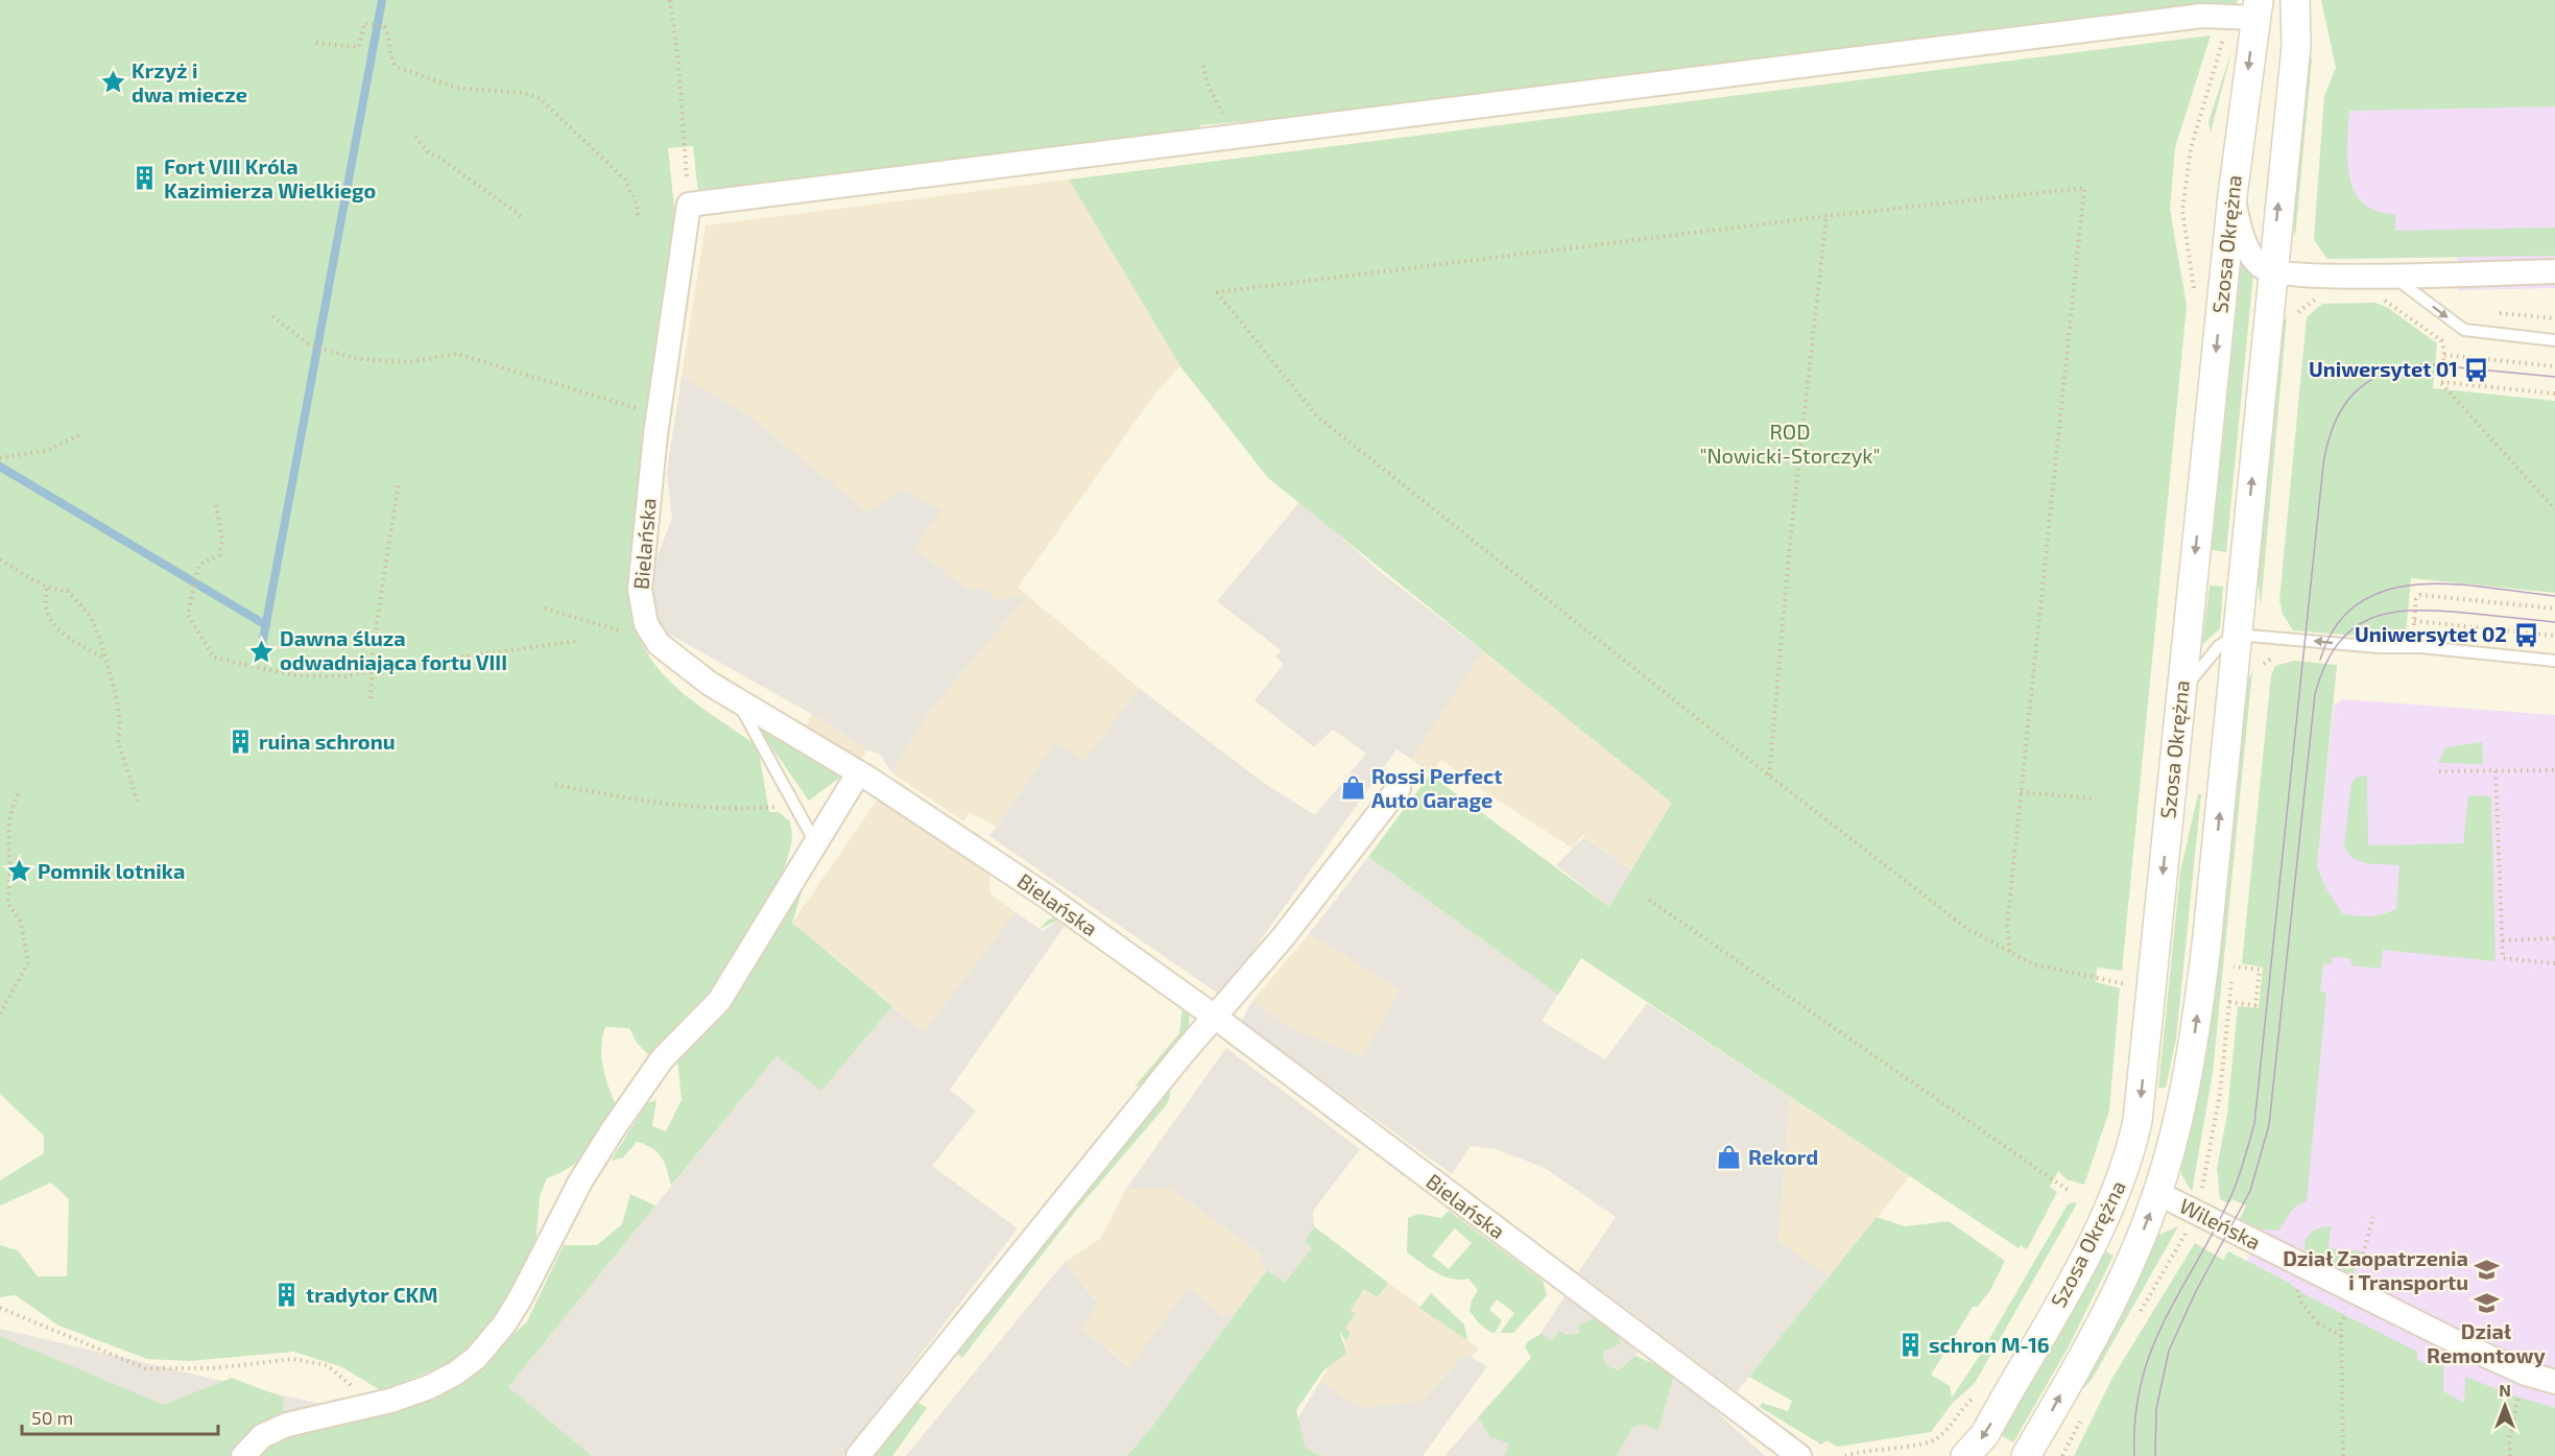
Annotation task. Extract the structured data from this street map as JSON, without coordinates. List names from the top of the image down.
{
  "streets": {
    "street": ["Szosa Okrężna", "Bielańska", "Wileńska"]
  },
  "crossings": [
    ["Szosa Okrężna", "Wileńska"]
  ],
  "parks": ["ROD \"Nowicki-Storczyk\""],
  "places": {
    "place": ["Krzyż i dwa miecze", "Dawna śluza odwadniająca fortu VIII", "Pomnik lotnika"],
    "building": [
      "Fort VIII Króla Kazimierza Wielkiego",
      "ruina schronu",
      "tradytor CKM",
      "schron M-16"
    ],
    "bus stop": ["Uniwersytet 01", "Uniwersytet 02"],
    "shop": ["Rossi Perfect Auto Garage", "Rekord"],
    "school or university": ["Dział Zaopatrzenia i Transportu", "Dział Remontowy"]
  },
  "scale_bar": "50 m",
  "north": "top"
}
